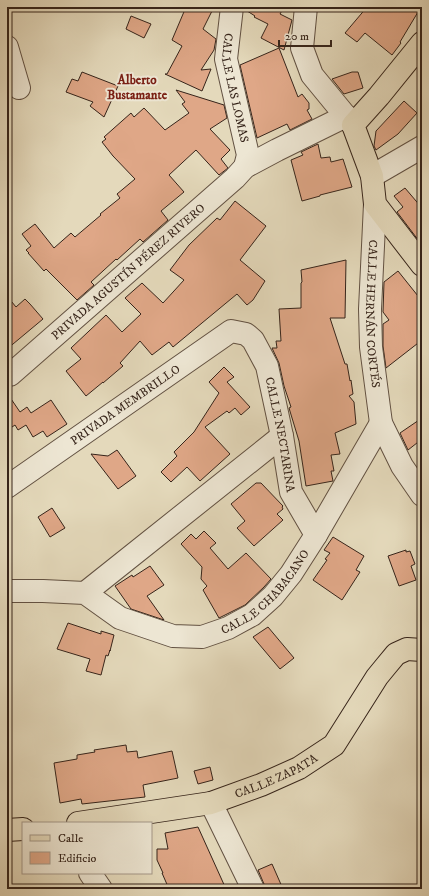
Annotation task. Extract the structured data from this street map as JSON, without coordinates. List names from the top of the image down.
{
  "streets": {
    "main road": ["CALLE HERNÁN CORTÉS", "CALLE ZAPATA"],
    "street": [
      "CALLE LAS LOMAS",
      "PRIVADA AGUSTÍN PÉREZ RIVERO",
      "PRIVADA MEMBRILLO",
      "CALLE NECTARINA",
      "CALLE CHABACANO"
    ]
  },
  "crossings": [
    ["CALLE LAS LOMAS", "PRIVADA AGUSTÍN PÉREZ RIVERO"],
    ["PRIVADA AGUSTÍN PÉREZ RIVERO", "CALLE HERNÁN CORTÉS"],
    ["CALLE HERNÁN CORTÉS", "CALLE CHABACANO"],
    ["PRIVADA MEMBRILLO", "CALLE NECTARINA"],
    ["CALLE NECTARINA", "CALLE CHABACANO"]
  ],
  "districts": ["Alberto Bustamante"],
  "legend": ["Calle", "Edificio"],
  "scale_bar": "20 m"
}
